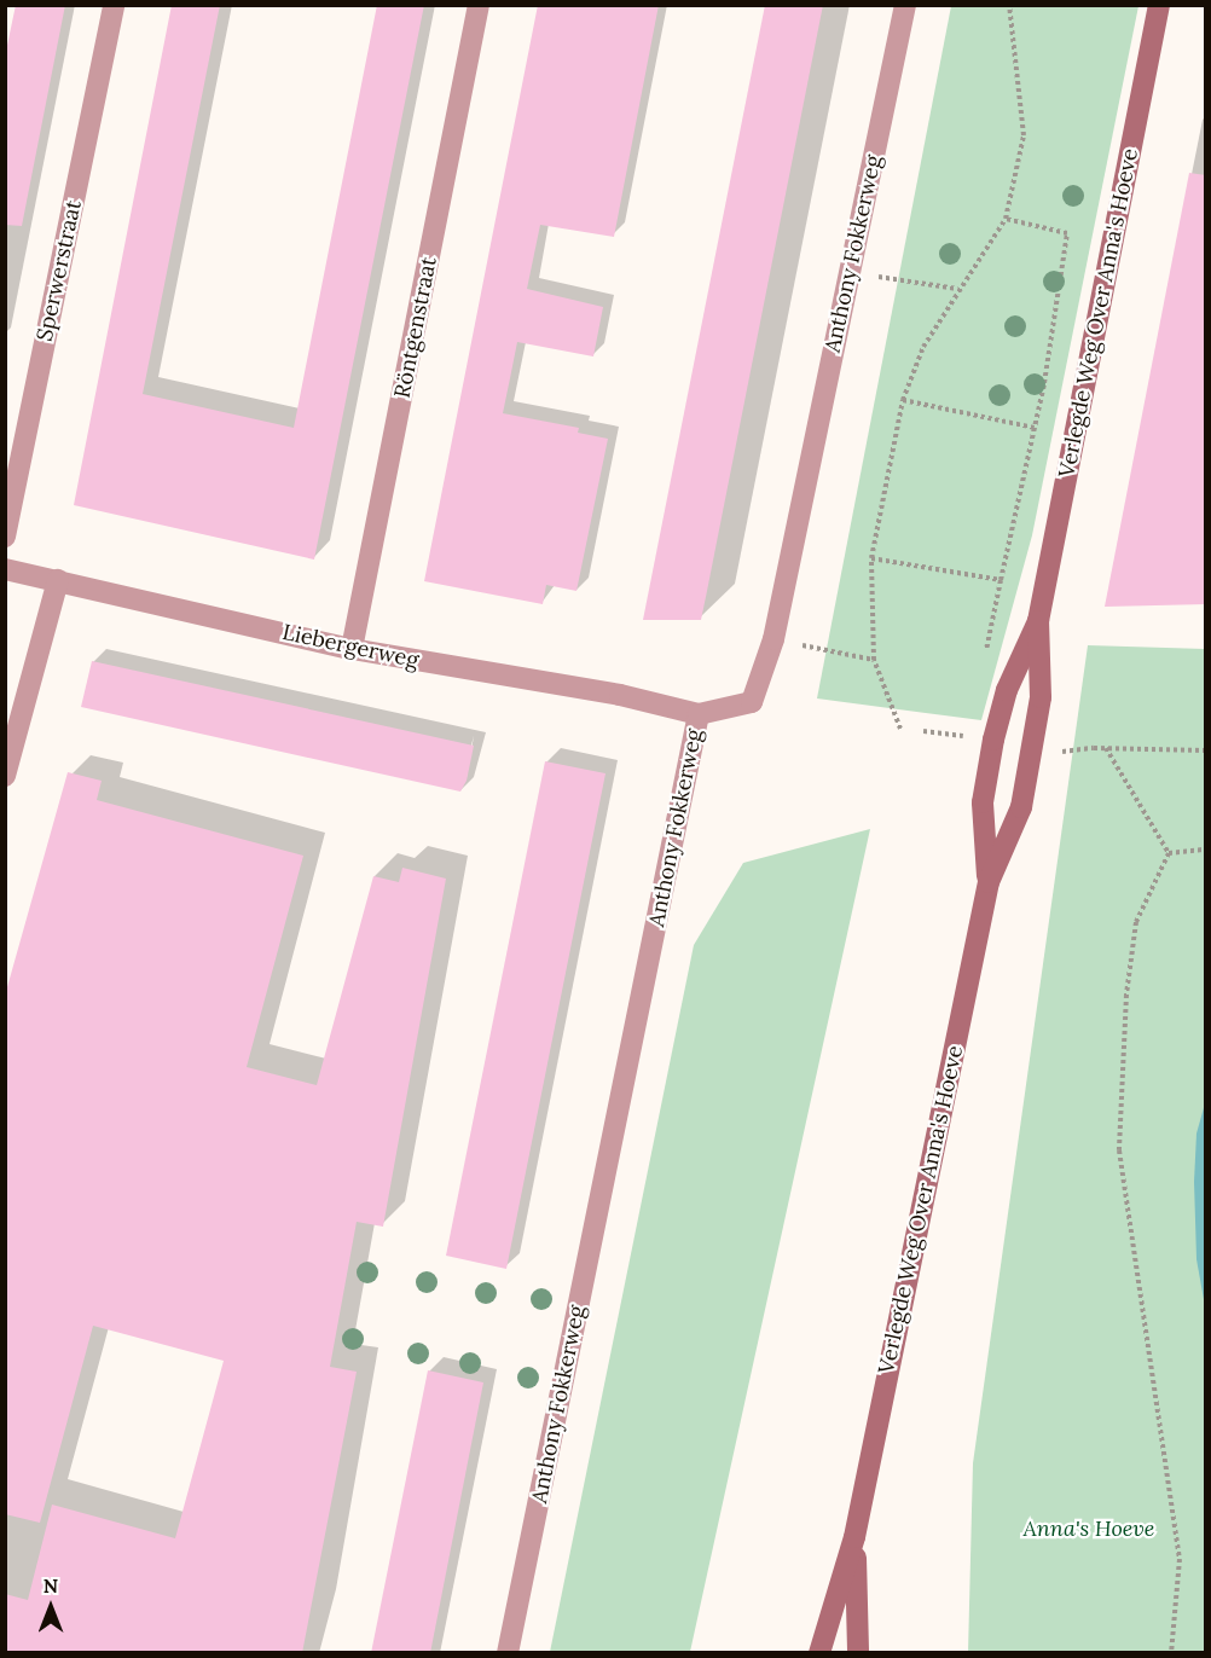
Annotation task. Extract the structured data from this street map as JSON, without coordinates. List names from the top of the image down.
{
  "streets": {
    "main road": ["Verlegde Weg Over Anna's Hoeve"],
    "street": [
      "Anthony Fokkerweg",
      "Sperwerstraat",
      "Röntgenstraat",
      "Liebergerweg"
    ]
  },
  "crossings": [
    ["Anthony Fokkerweg", "Liebergerweg"],
    ["Röntgenstraat", "Liebergerweg"]
  ],
  "parks": ["Anna's Hoeve"],
  "north": "top"
}
